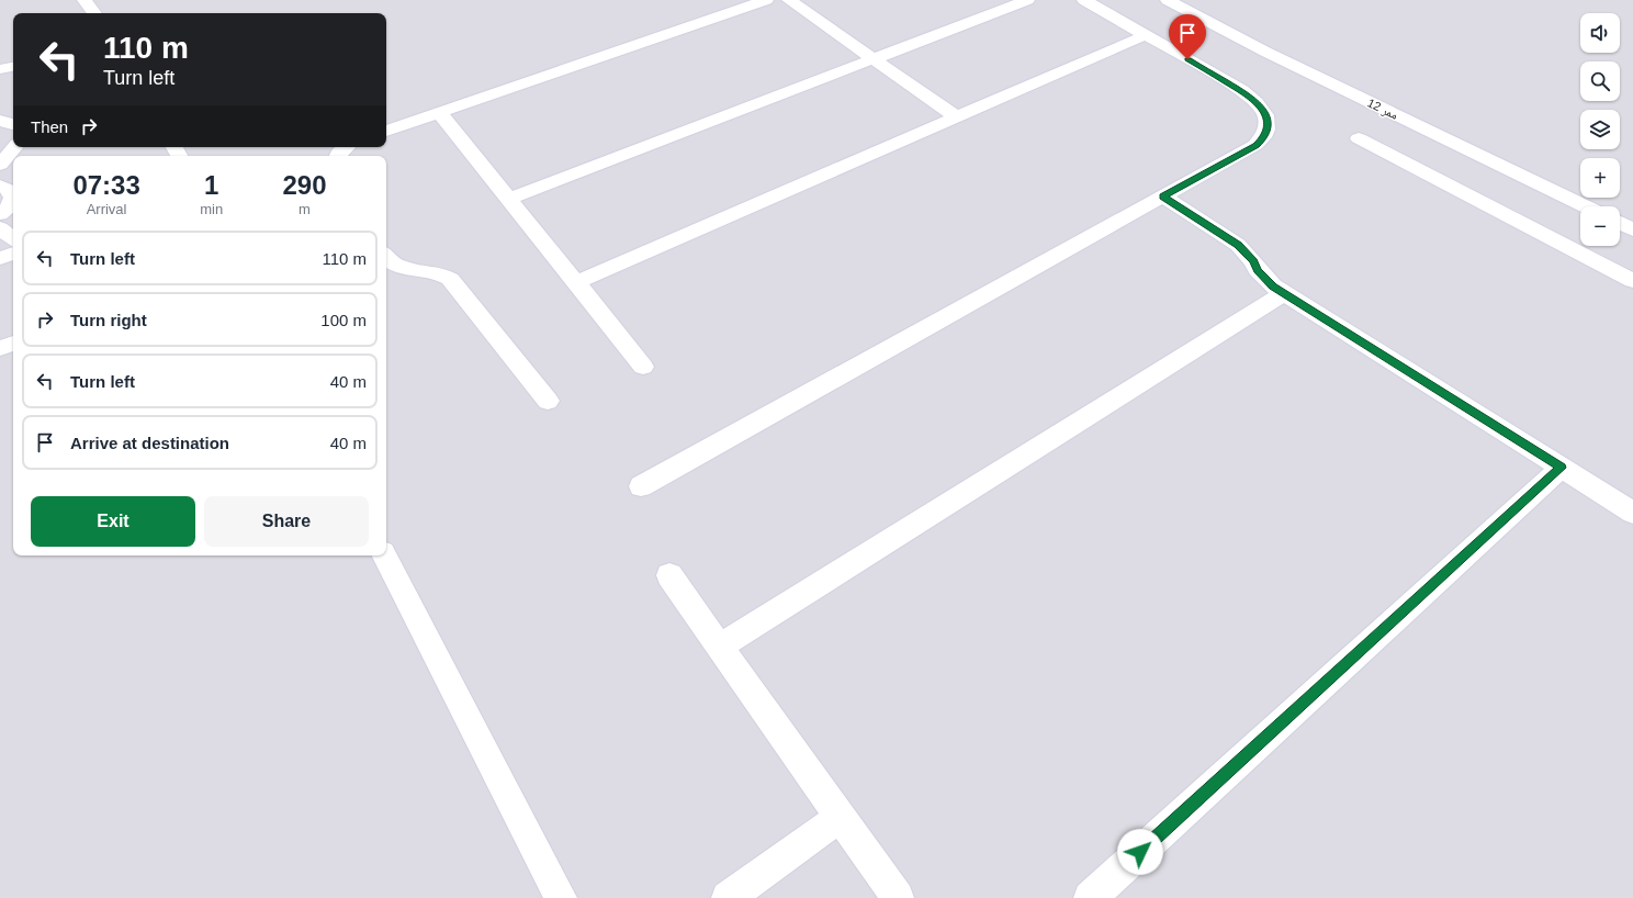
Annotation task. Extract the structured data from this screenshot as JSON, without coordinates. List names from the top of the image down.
{
  "streets": {
    "street": ["ممر 12"]
  },
  "page": {
    "map_buttons": ["+", "−"],
    "turn": ["110 m", "Turn left"],
    "then": "Then",
    "eta": [
      "07:33",
      "Arrival",
      "1",
      "min",
      "290",
      "m"
    ],
    "list": [
      {
        "name": "Turn left",
        "value": "110 m"
      },
      {
        "name": "Turn right",
        "value": "100 m"
      },
      {
        "name": "Turn left",
        "value": "40 m"
      },
      {
        "name": "Arrive at destination",
        "value": "40 m"
      }
    ],
    "buttons": ["Exit", "Share"]
  }
}
